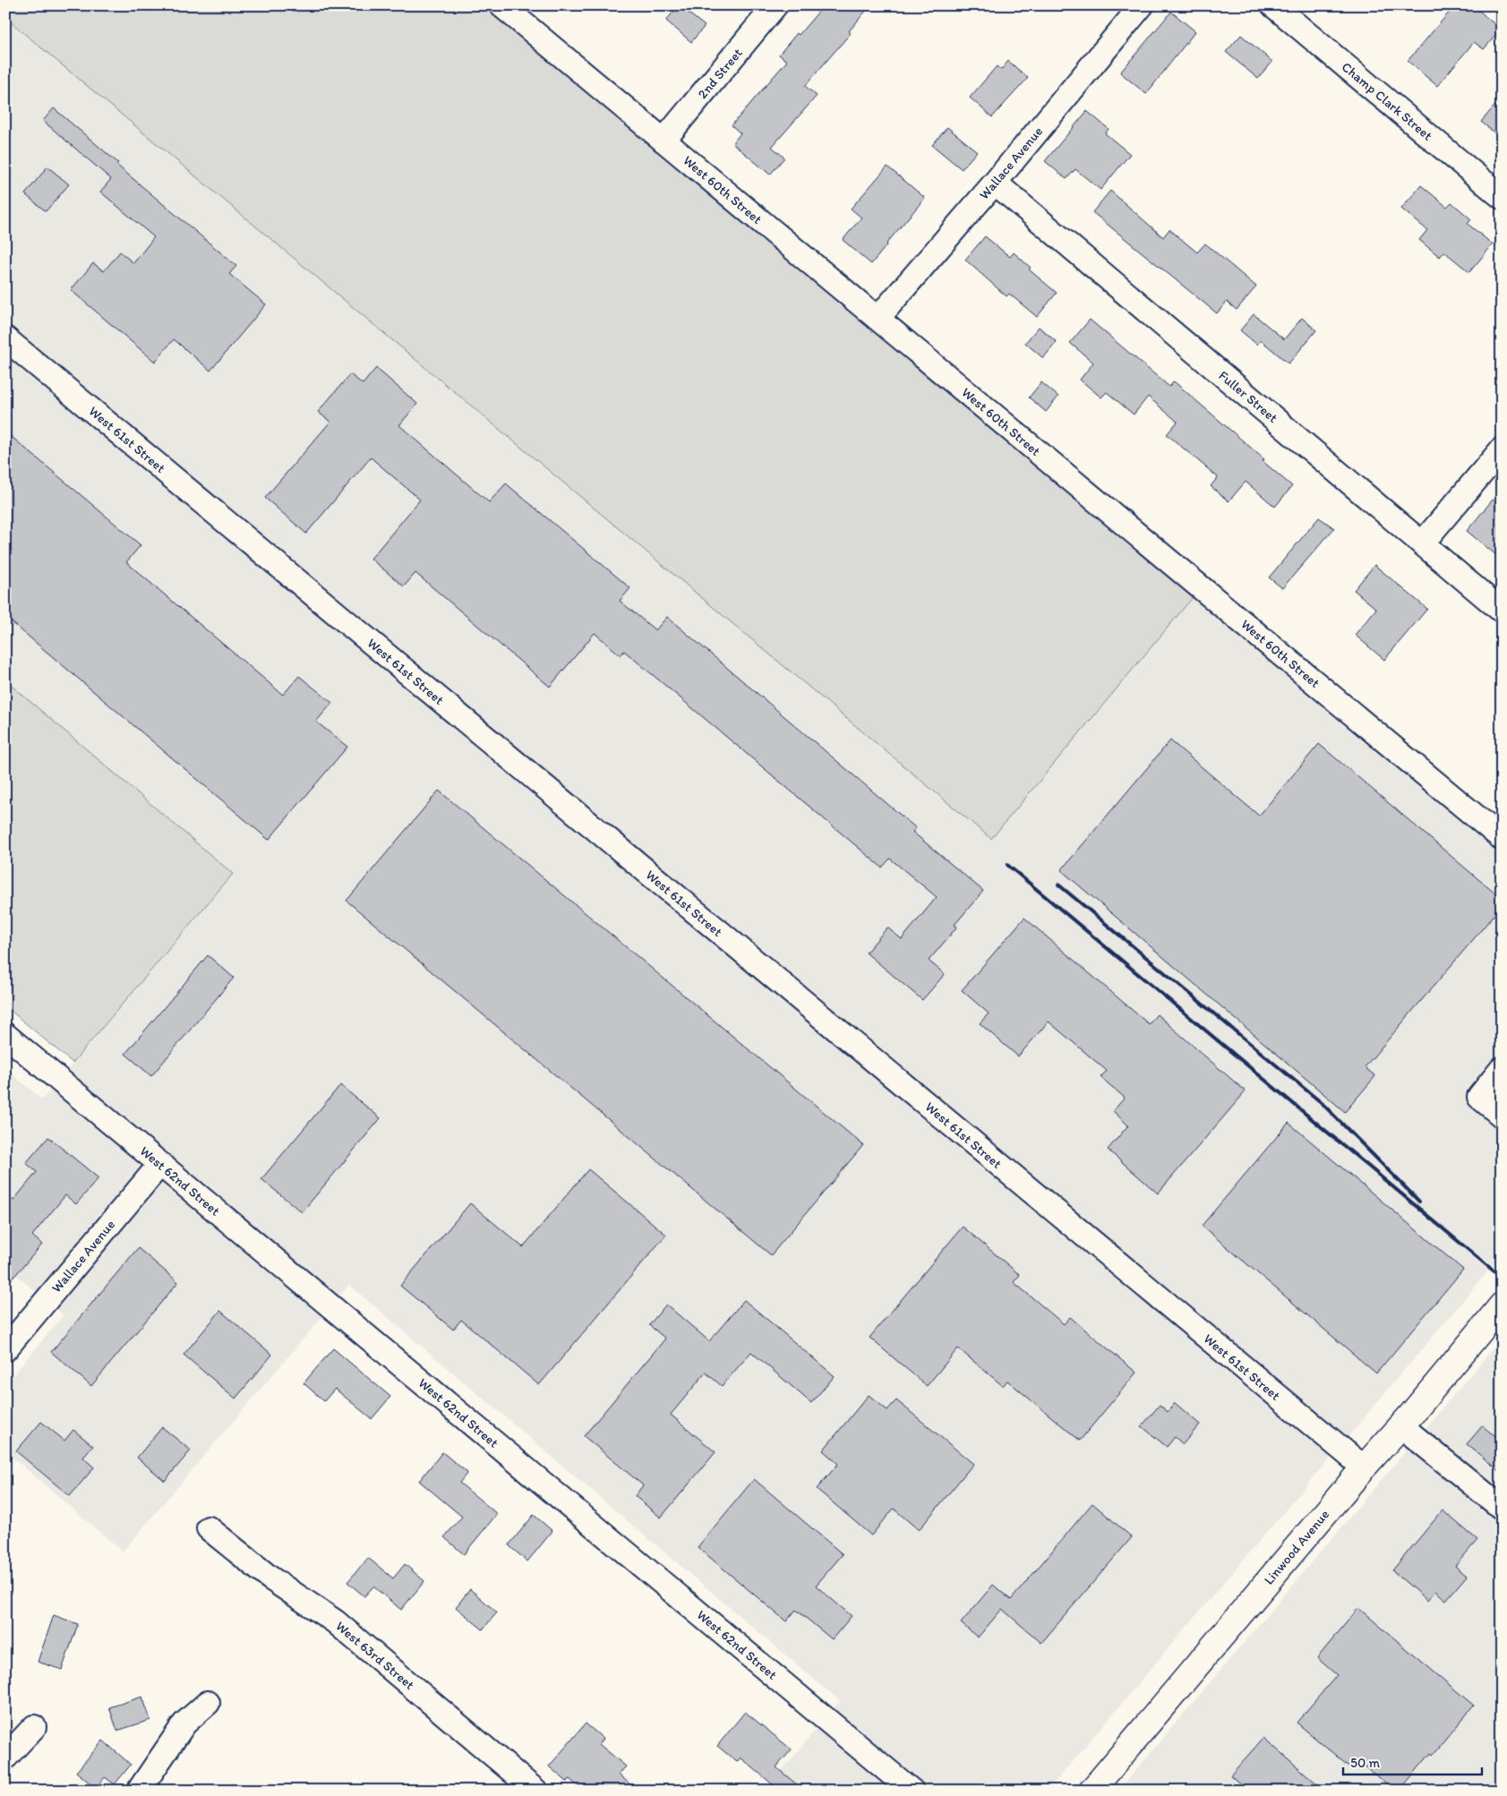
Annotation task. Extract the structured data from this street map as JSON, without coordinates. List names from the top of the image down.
{
  "streets": {
    "main road": ["Linwood Avenue"],
    "street": [
      "2nd Street",
      "Champ Clark Street",
      "Wallace Avenue",
      "West 60th Street",
      "Fuller Street",
      "West 61st Street",
      "West 62nd Street",
      "West 63rd Street"
    ]
  },
  "crossings": [
    ["2nd Street", "West 60th Street"],
    ["Wallace Avenue", "West 60th Street"],
    ["Wallace Avenue", "Fuller Street"],
    ["Wallace Avenue", "West 62nd Street"],
    ["West 61st Street", "Linwood Avenue"]
  ],
  "scale_bar": "50 m"
}
